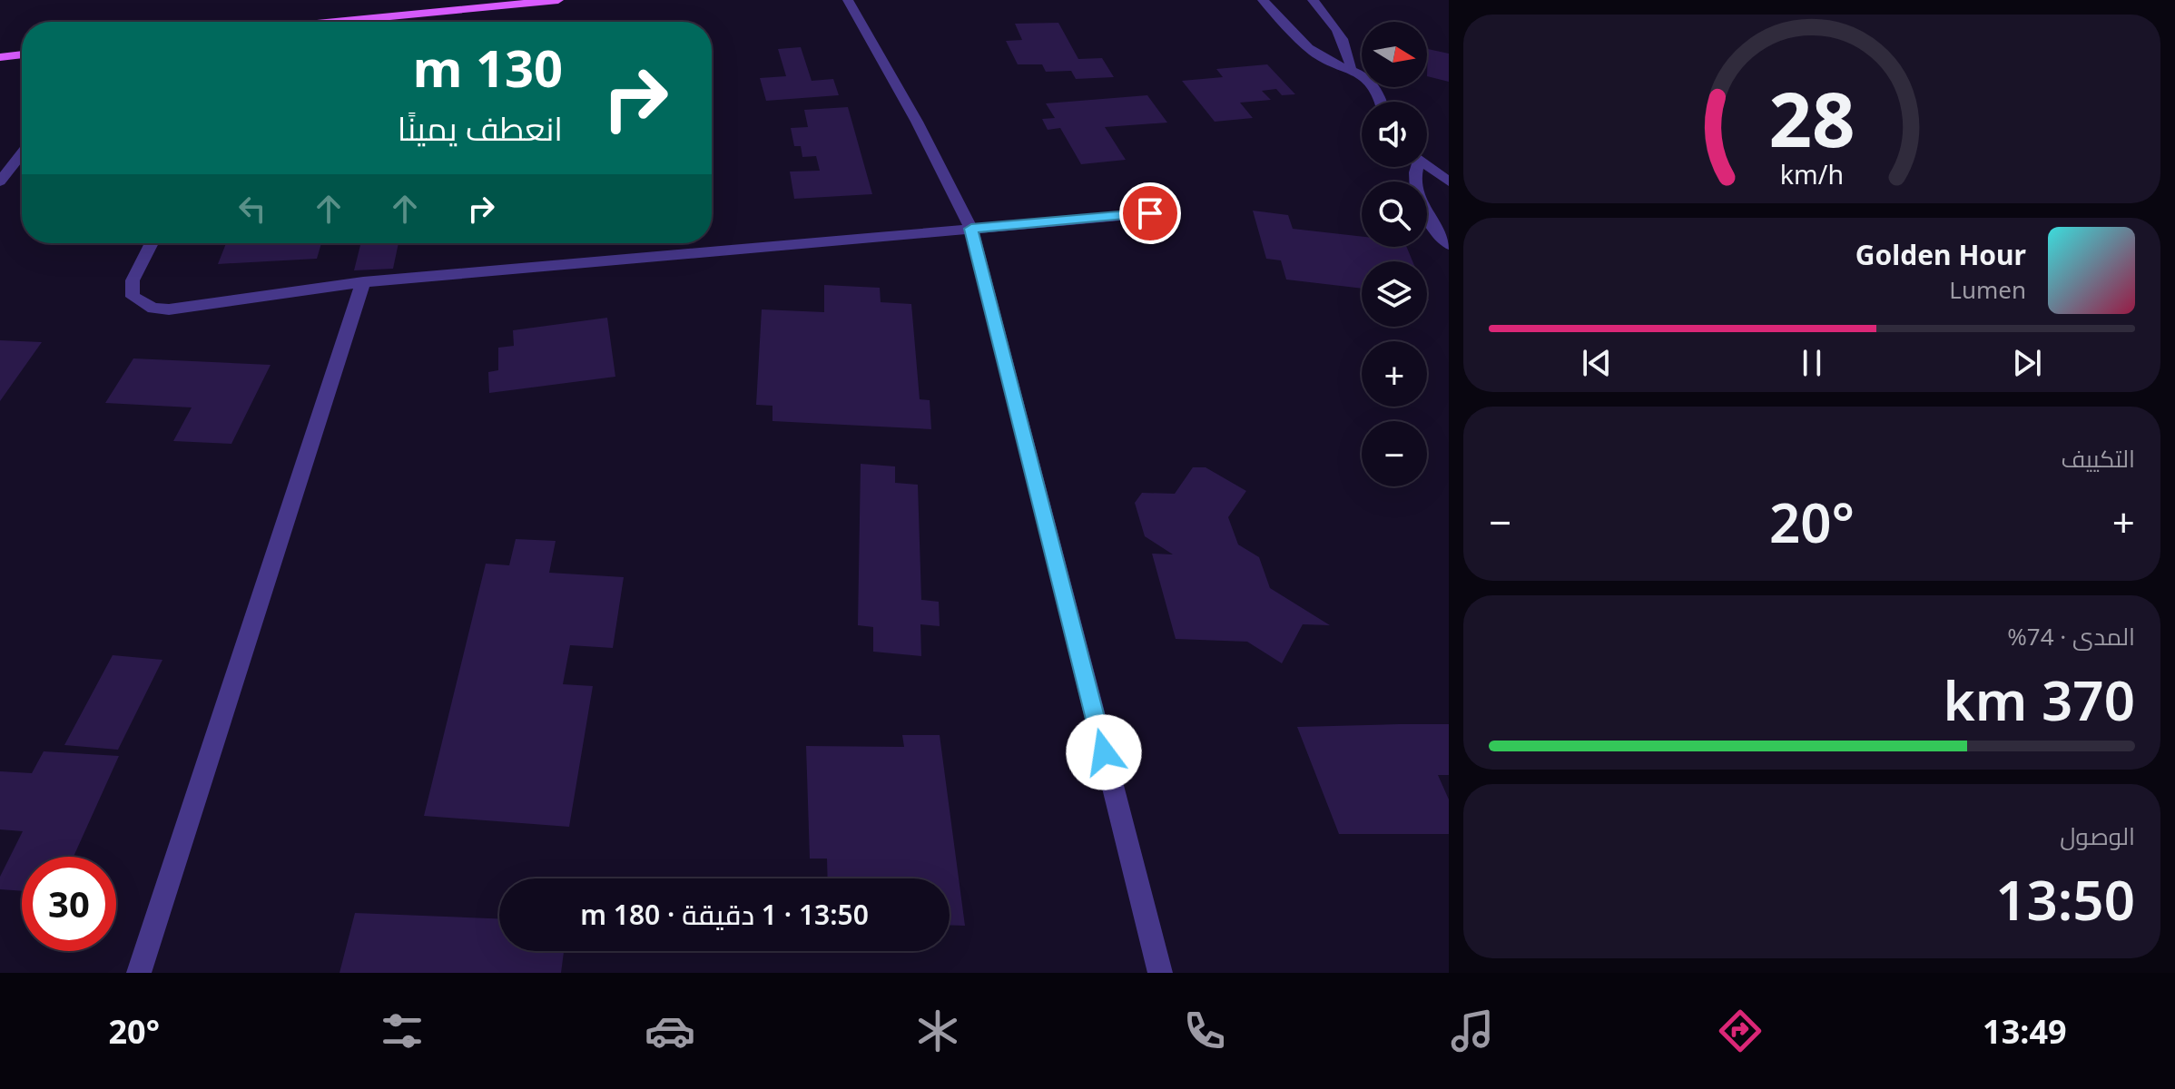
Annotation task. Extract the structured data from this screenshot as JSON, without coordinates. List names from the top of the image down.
{
  "north": "right",
  "page": {
    "map_buttons": ["+", "−"],
    "turn": ["130 m", "انعطف يمينًا"],
    "song": ["Golden Hour", "Lumen"],
    "tile": [
      "التكييف",
      ["المدى · 74%", "370 km"],
      ["الوصول", "13:50"]
    ],
    "heat": ["−", "20°", "+"],
    "limit": "30",
    "trip": "13:50 · 1 دقيقة · 180 m",
    "tabs": ["13:49", "20°"],
    "gauge": ["28", "km/h"]
  }
}
